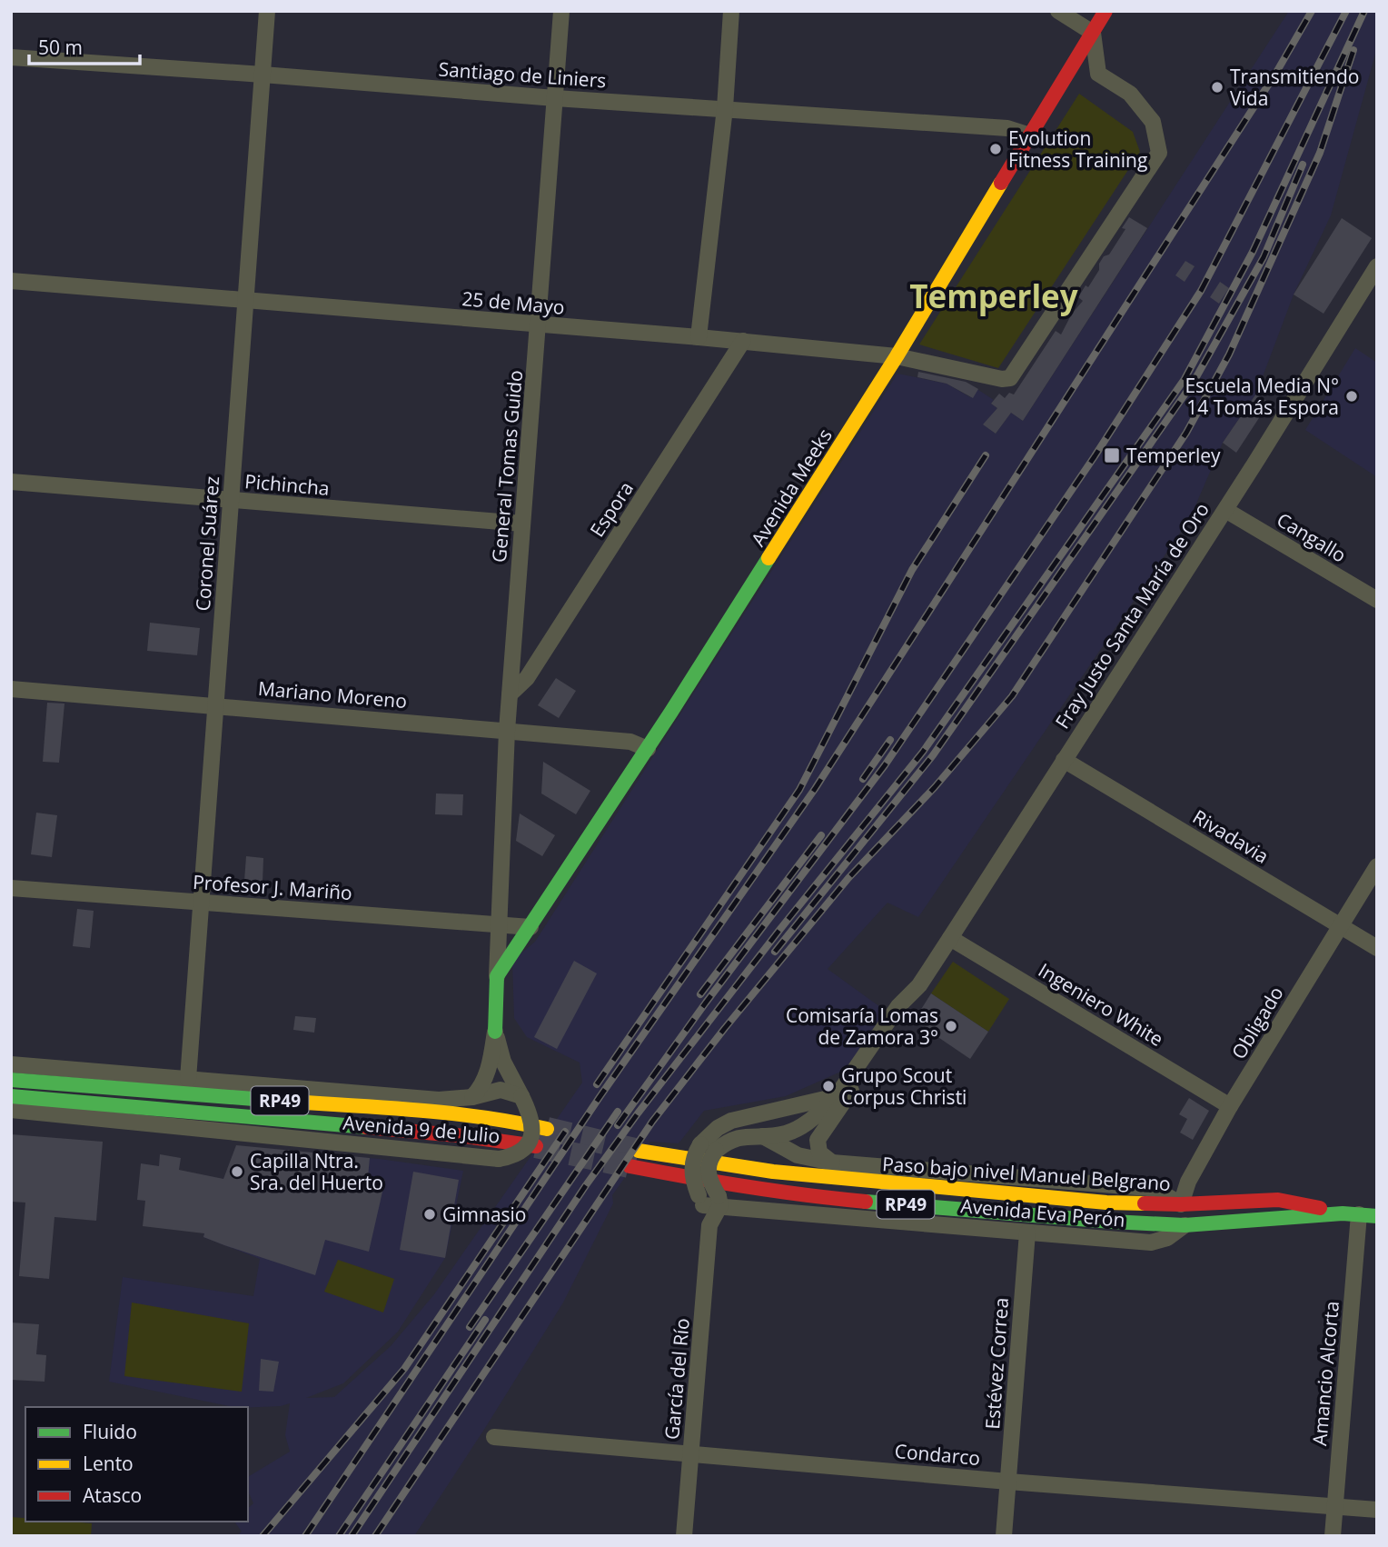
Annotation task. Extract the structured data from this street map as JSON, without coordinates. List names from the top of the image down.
{
  "streets": {
    "main road": ["Avenida Meeks", "RP49", "Paso bajo nivel Manuel Belgrano"],
    "street": [
      "Santiago de Liniers",
      "25 de Mayo",
      "General Tomas Guido",
      "Pichincha",
      "Espora",
      "Cangallo",
      "Coronel Suárez",
      "Fray Justo Santa María de Oro",
      "Mariano Moreno",
      "Rivadavia",
      "Profesor J. Mariño",
      "Ingeniero White",
      "Obligado",
      "Avenida 9 de Julio",
      "Avenida Eva Perón",
      "Estévez Correa",
      "Amancio Alcorta",
      "García del Río",
      "Condarco"
    ]
  },
  "crossings": [
    ["Santiago de Liniers", "General Tomas Guido"],
    ["Santiago de Liniers", "Avenida Meeks"],
    ["Santiago de Liniers", "Coronel Suárez"],
    ["25 de Mayo", "General Tomas Guido"],
    ["25 de Mayo", "Avenida Meeks"],
    ["25 de Mayo", "Espora"],
    ["25 de Mayo", "Coronel Suárez"],
    ["General Tomas Guido", "Pichincha"],
    ["General Tomas Guido", "Avenida Meeks"],
    ["General Tomas Guido", "Espora"],
    ["General Tomas Guido", "Mariano Moreno"],
    ["General Tomas Guido", "Profesor J. Mariño"],
    ["Pichincha", "Coronel Suárez"],
    ["Avenida Meeks", "Mariano Moreno"],
    ["Avenida Meeks", "Profesor J. Mariño"],
    ["Cangallo", "Fray Justo Santa María de Oro"],
    ["Coronel Suárez", "Mariano Moreno"],
    ["Coronel Suárez", "Profesor J. Mariño"],
    ["Coronel Suárez", "Avenida 9 de Julio"],
    ["Fray Justo Santa María de Oro", "Rivadavia"],
    ["Fray Justo Santa María de Oro", "Ingeniero White"],
    ["Fray Justo Santa María de Oro", "Avenida Eva Perón"],
    ["Fray Justo Santa María de Oro", "García del Río"],
    ["Rivadavia", "Obligado"],
    ["Ingeniero White", "Obligado"],
    ["Obligado", "Paso bajo nivel Manuel Belgrano"],
    ["Obligado", "Avenida Eva Perón"],
    ["RP49", "Paso bajo nivel Manuel Belgrano"],
    ["RP49", "Amancio Alcorta"],
    ["Paso bajo nivel Manuel Belgrano", "Avenida Eva Perón"],
    ["Avenida Eva Perón", "Estévez Correa"],
    ["Avenida Eva Perón", "García del Río"],
    ["Estévez Correa", "Condarco"],
    ["Amancio Alcorta", "Condarco"],
    ["García del Río", "Condarco"]
  ],
  "districts": ["Temperley"],
  "places": {
    "other": [
      "Transmitiendo Vida",
      "Evolution Fitness Training",
      "Escuela Media N° 14 Tomás Espora",
      "Comisaría Lomas de Zamora 3°",
      "Grupo Scout Corpus Christi",
      "Capilla Ntra. Sra. del Huerto",
      "Gimnasio"
    ],
    "transit": ["Temperley"]
  },
  "legend": ["Fluido", "Lento", "Atasco"],
  "scale_bar": "50 m"
}
